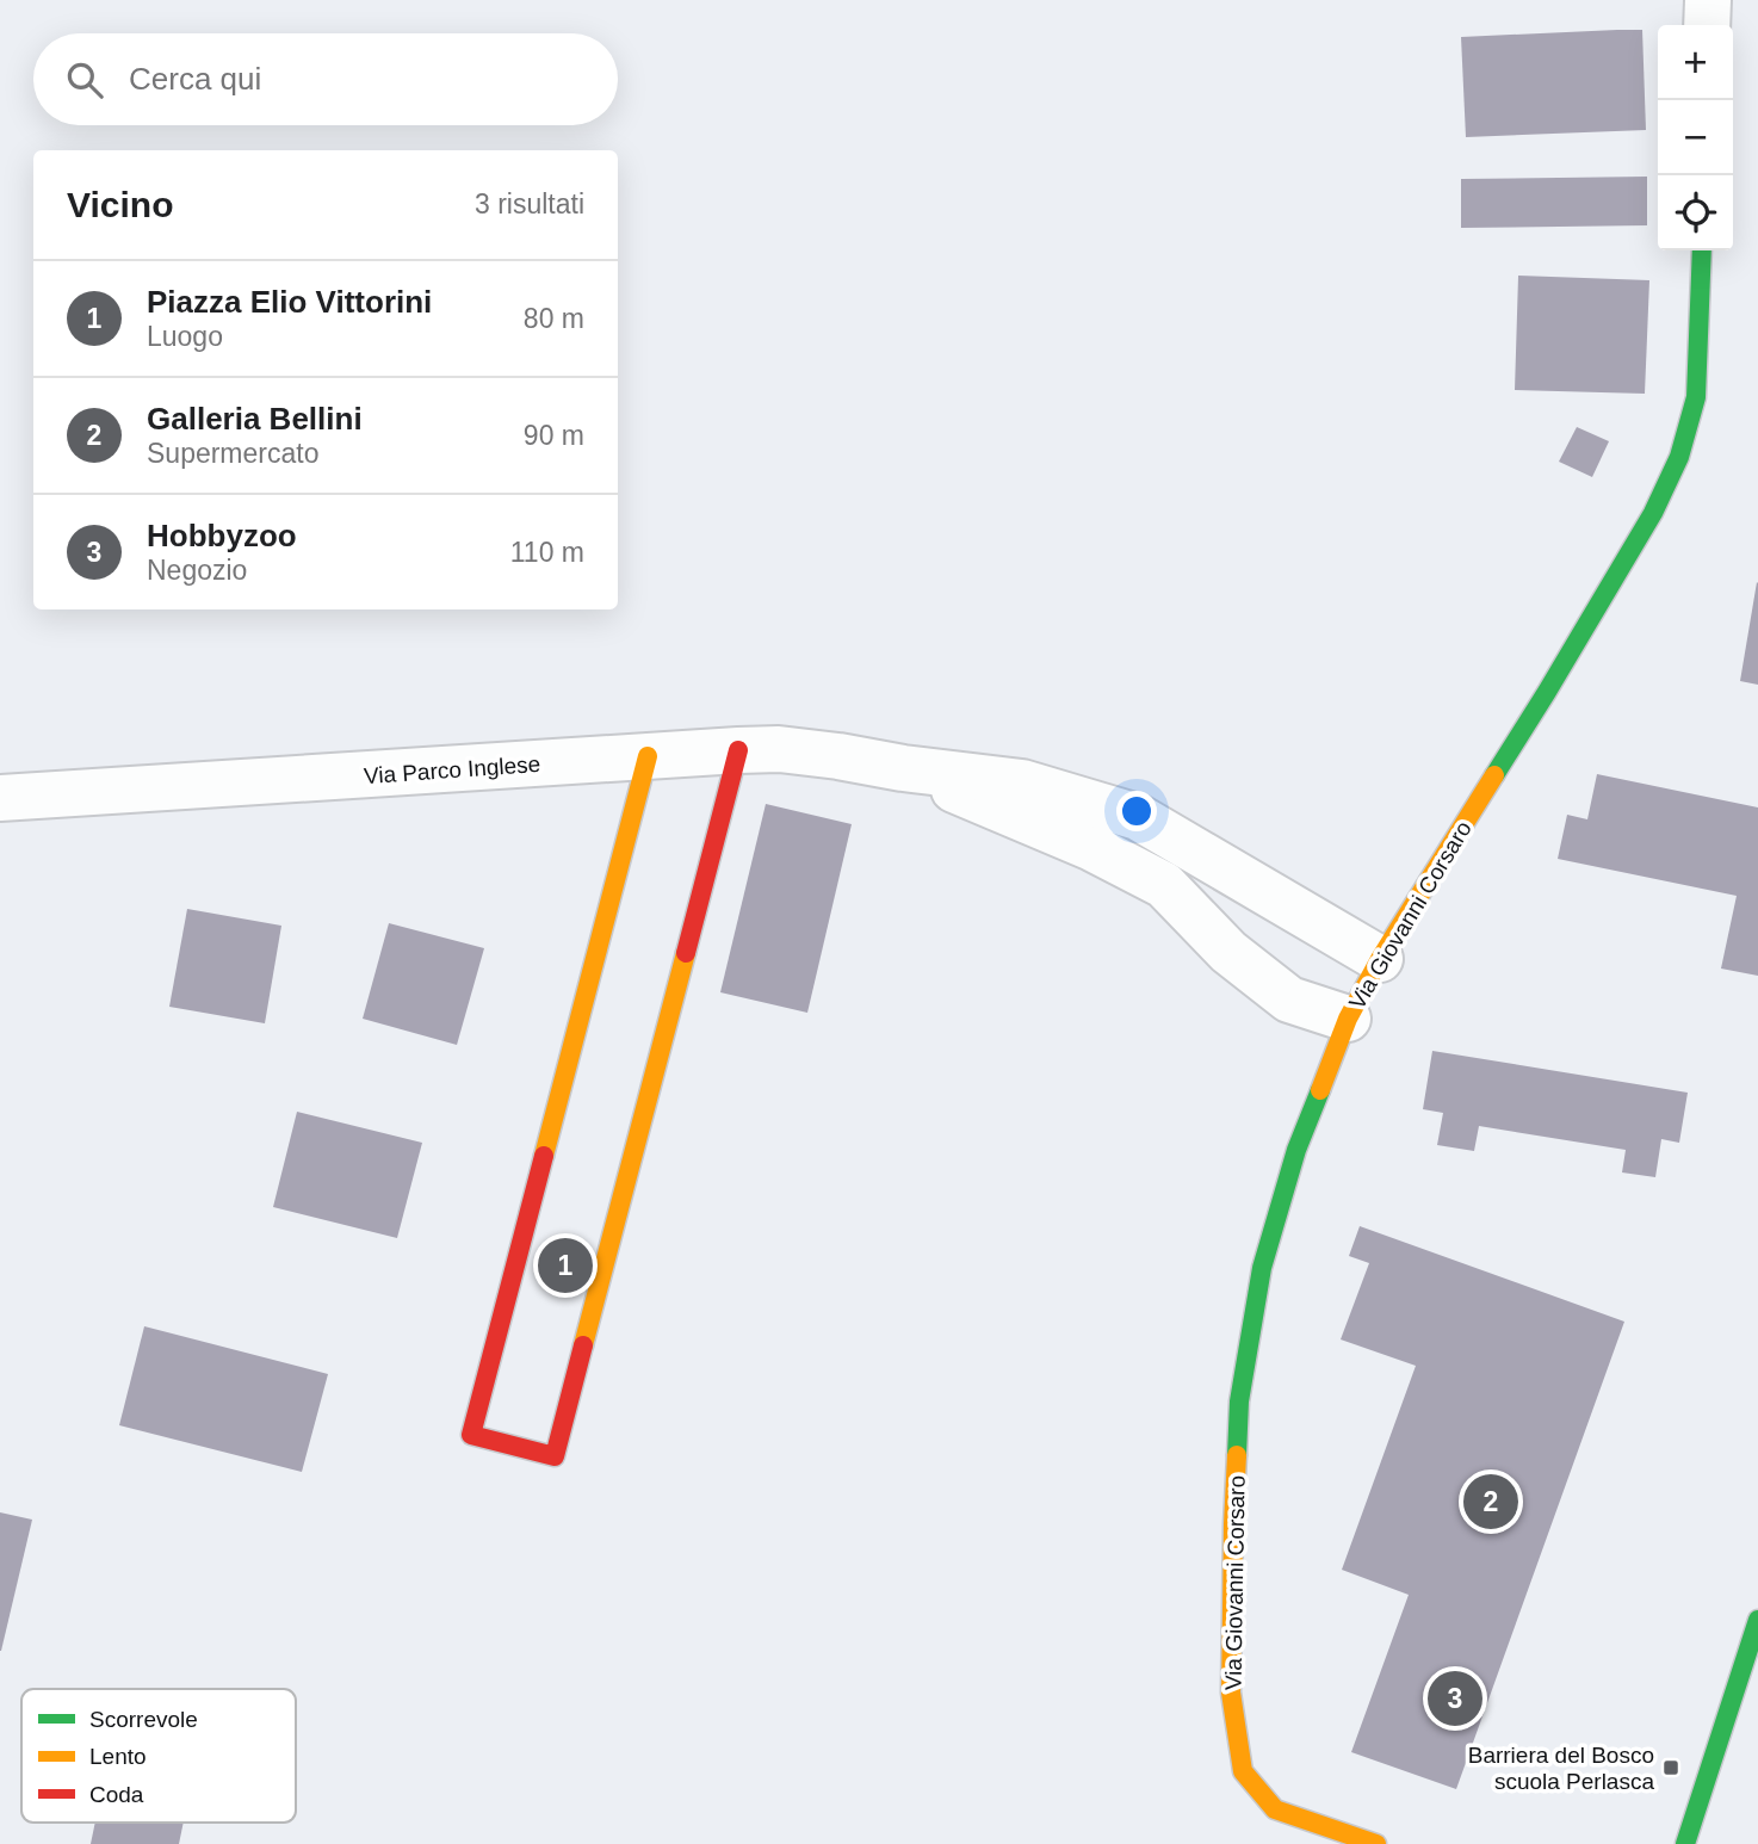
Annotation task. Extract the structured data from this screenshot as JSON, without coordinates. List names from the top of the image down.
{
  "streets": {
    "street": ["Via Parco Inglese", "Via Giovanni Corsaro"]
  },
  "places": {
    "transit": ["Barriera del Bosco scuola Perlasca"]
  },
  "legend": ["Scorrevole", "Lento", "Coda"],
  "page": {
    "map_buttons": ["+", "−"],
    "search": "Cerca qui",
    "heading": ["Vicino", "3 risultati"],
    "list": [
      {
        "mark": "1",
        "name": "Piazza Elio Vittorini",
        "note": "Luogo",
        "value": "80 m"
      },
      {
        "mark": "2",
        "name": "Galleria Bellini",
        "note": "Supermercato",
        "value": "90 m"
      },
      {
        "mark": "3",
        "name": "Hobbyzoo",
        "note": "Negozio",
        "value": "110 m"
      }
    ],
    "pins": ["1", "2", "3"]
  }
}
